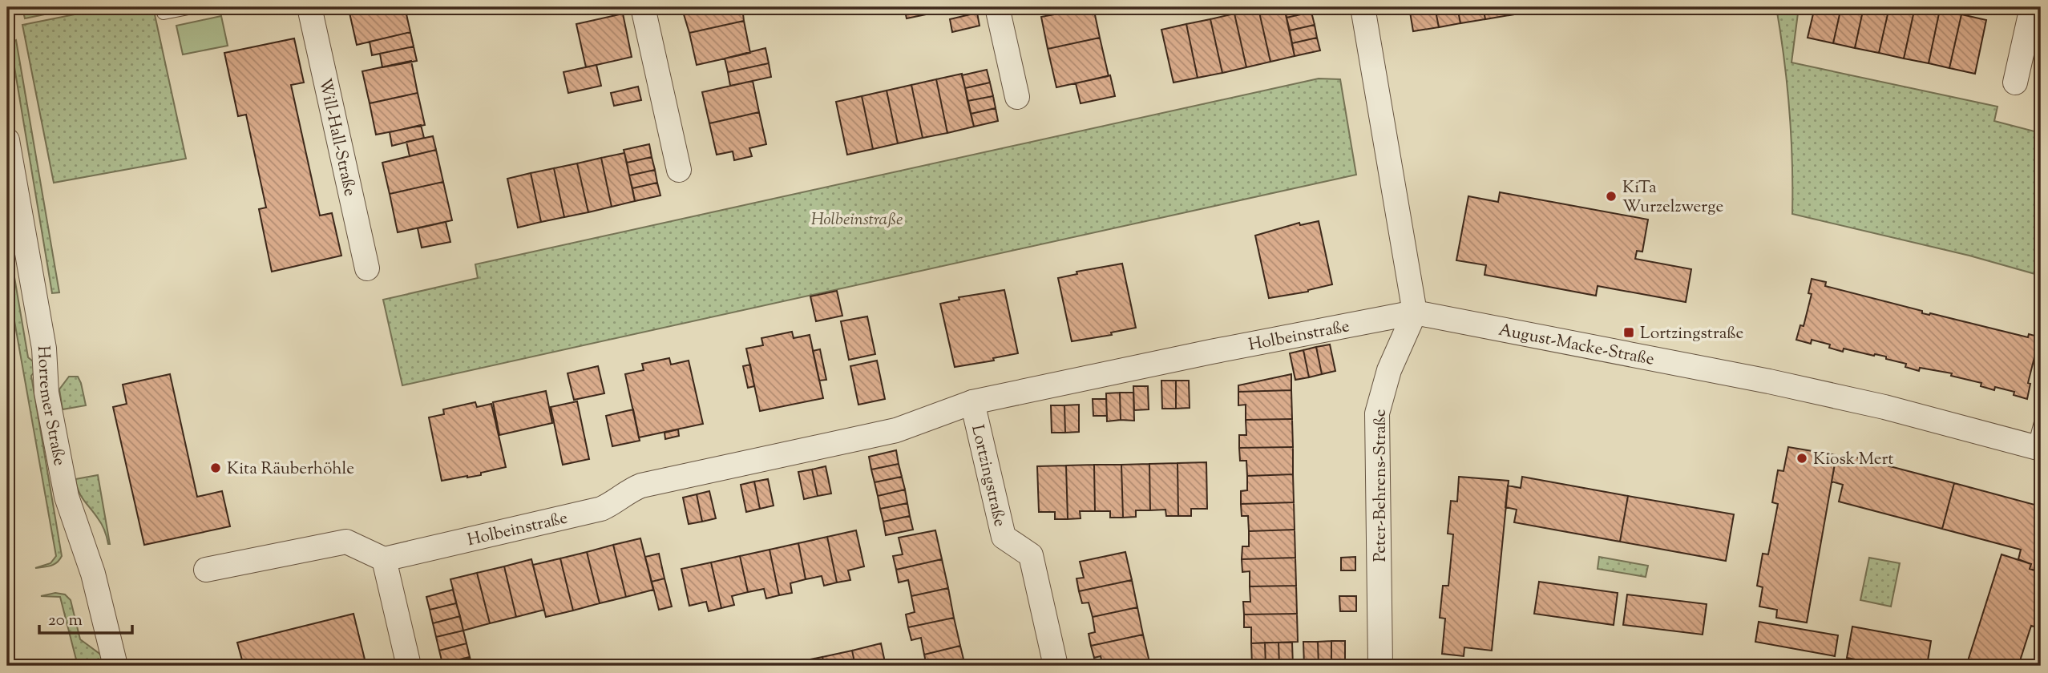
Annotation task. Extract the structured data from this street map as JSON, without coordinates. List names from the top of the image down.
{
  "streets": {
    "street": [
      "Will-Hall-Straße",
      "Holbeinstraße",
      "August-Macke-Straße",
      "Horremer Straße",
      "Lortzingstraße",
      "Peter-Behrens-Straße"
    ]
  },
  "crossings": [
    ["Holbeinstraße", "August-Macke-Straße"],
    ["Holbeinstraße", "Lortzingstraße"],
    ["Holbeinstraße", "Peter-Behrens-Straße"],
    ["August-Macke-Straße", "Peter-Behrens-Straße"]
  ],
  "parks": ["Holbeinstraße"],
  "places": {
    "other": ["KiTa Wurzelzwerge", "Kiosk Mert", "Kita Räuberhöhle"],
    "transit": ["Lortzingstraße"]
  },
  "scale_bar": "20 m"
}
